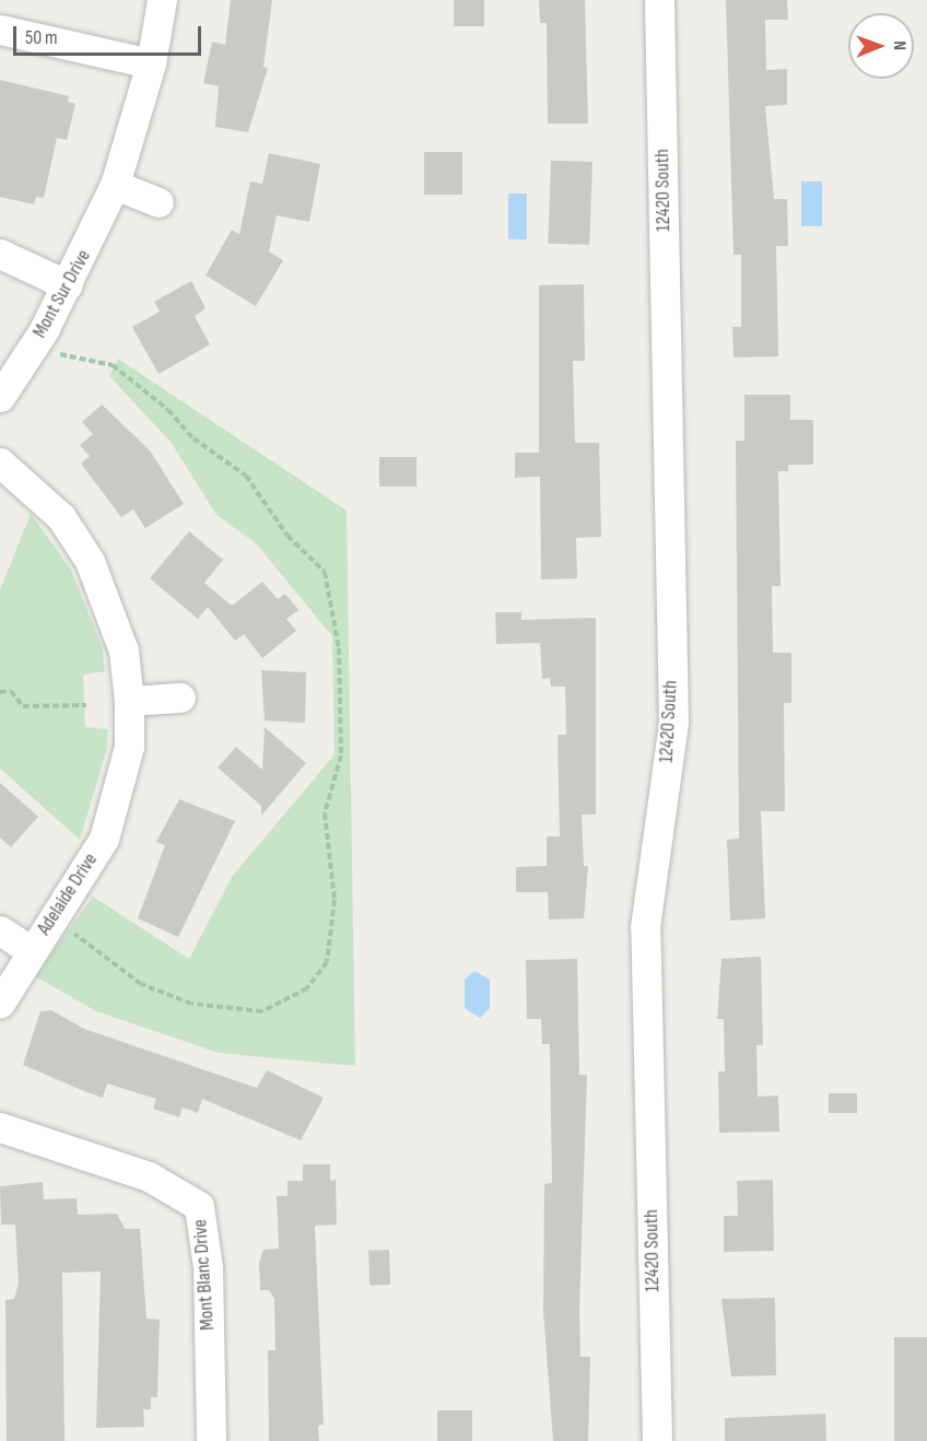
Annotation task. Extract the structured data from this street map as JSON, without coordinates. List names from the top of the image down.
{
  "streets": {
    "street": [
      "12420 South",
      "Mont Sur Drive",
      "Adelaide Drive",
      "Mont Blanc Drive"
    ]
  },
  "scale_bar": "50 m",
  "north": "right"
}
